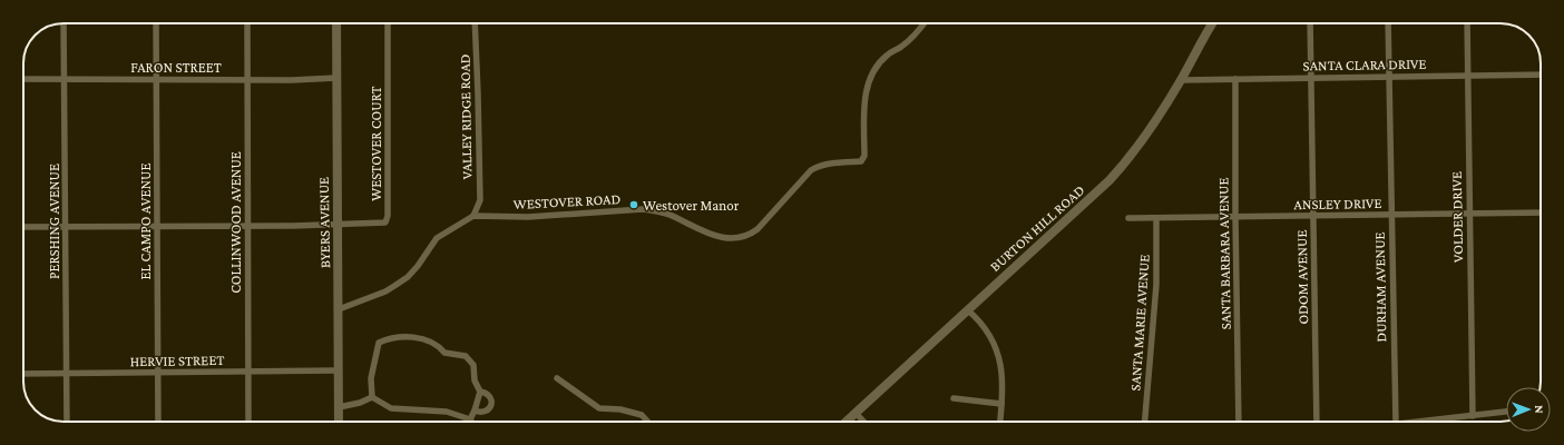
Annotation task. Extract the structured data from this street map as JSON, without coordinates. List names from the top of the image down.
{
  "streets": {
    "street": [
      "SANTA CLARA DRIVE",
      "FARON STREET",
      "VALLEY RIDGE ROAD",
      "WESTOVER COURT",
      "WESTOVER ROAD",
      "ANSLEY DRIVE",
      "VOLDER DRIVE",
      "PERSHING AVENUE",
      "EL CAMPO AVENUE",
      "COLLINWOOD AVENUE",
      "BYERS AVENUE",
      "BURTON HILL ROAD",
      "SANTA BARBARA AVENUE",
      "ODOM AVENUE",
      "DURHAM AVENUE",
      "SANTA MARIE AVENUE",
      "HERVIE STREET"
    ]
  },
  "crossings": [
    ["SANTA CLARA DRIVE", "VOLDER DRIVE"],
    ["SANTA CLARA DRIVE", "BURTON HILL ROAD"],
    ["SANTA CLARA DRIVE", "SANTA BARBARA AVENUE"],
    ["SANTA CLARA DRIVE", "ODOM AVENUE"],
    ["SANTA CLARA DRIVE", "DURHAM AVENUE"],
    ["FARON STREET", "PERSHING AVENUE"],
    ["FARON STREET", "EL CAMPO AVENUE"],
    ["FARON STREET", "COLLINWOOD AVENUE"],
    ["FARON STREET", "BYERS AVENUE"],
    ["VALLEY RIDGE ROAD", "WESTOVER ROAD"],
    ["WESTOVER COURT", "BYERS AVENUE"],
    ["ANSLEY DRIVE", "VOLDER DRIVE"],
    ["ANSLEY DRIVE", "SANTA BARBARA AVENUE"],
    ["ANSLEY DRIVE", "ODOM AVENUE"],
    ["ANSLEY DRIVE", "DURHAM AVENUE"],
    ["ANSLEY DRIVE", "SANTA MARIE AVENUE"],
    ["PERSHING AVENUE", "HERVIE STREET"],
    ["EL CAMPO AVENUE", "HERVIE STREET"],
    ["COLLINWOOD AVENUE", "HERVIE STREET"],
    ["BYERS AVENUE", "HERVIE STREET"]
  ],
  "places": ["Westover Manor"],
  "north": "right"
}
